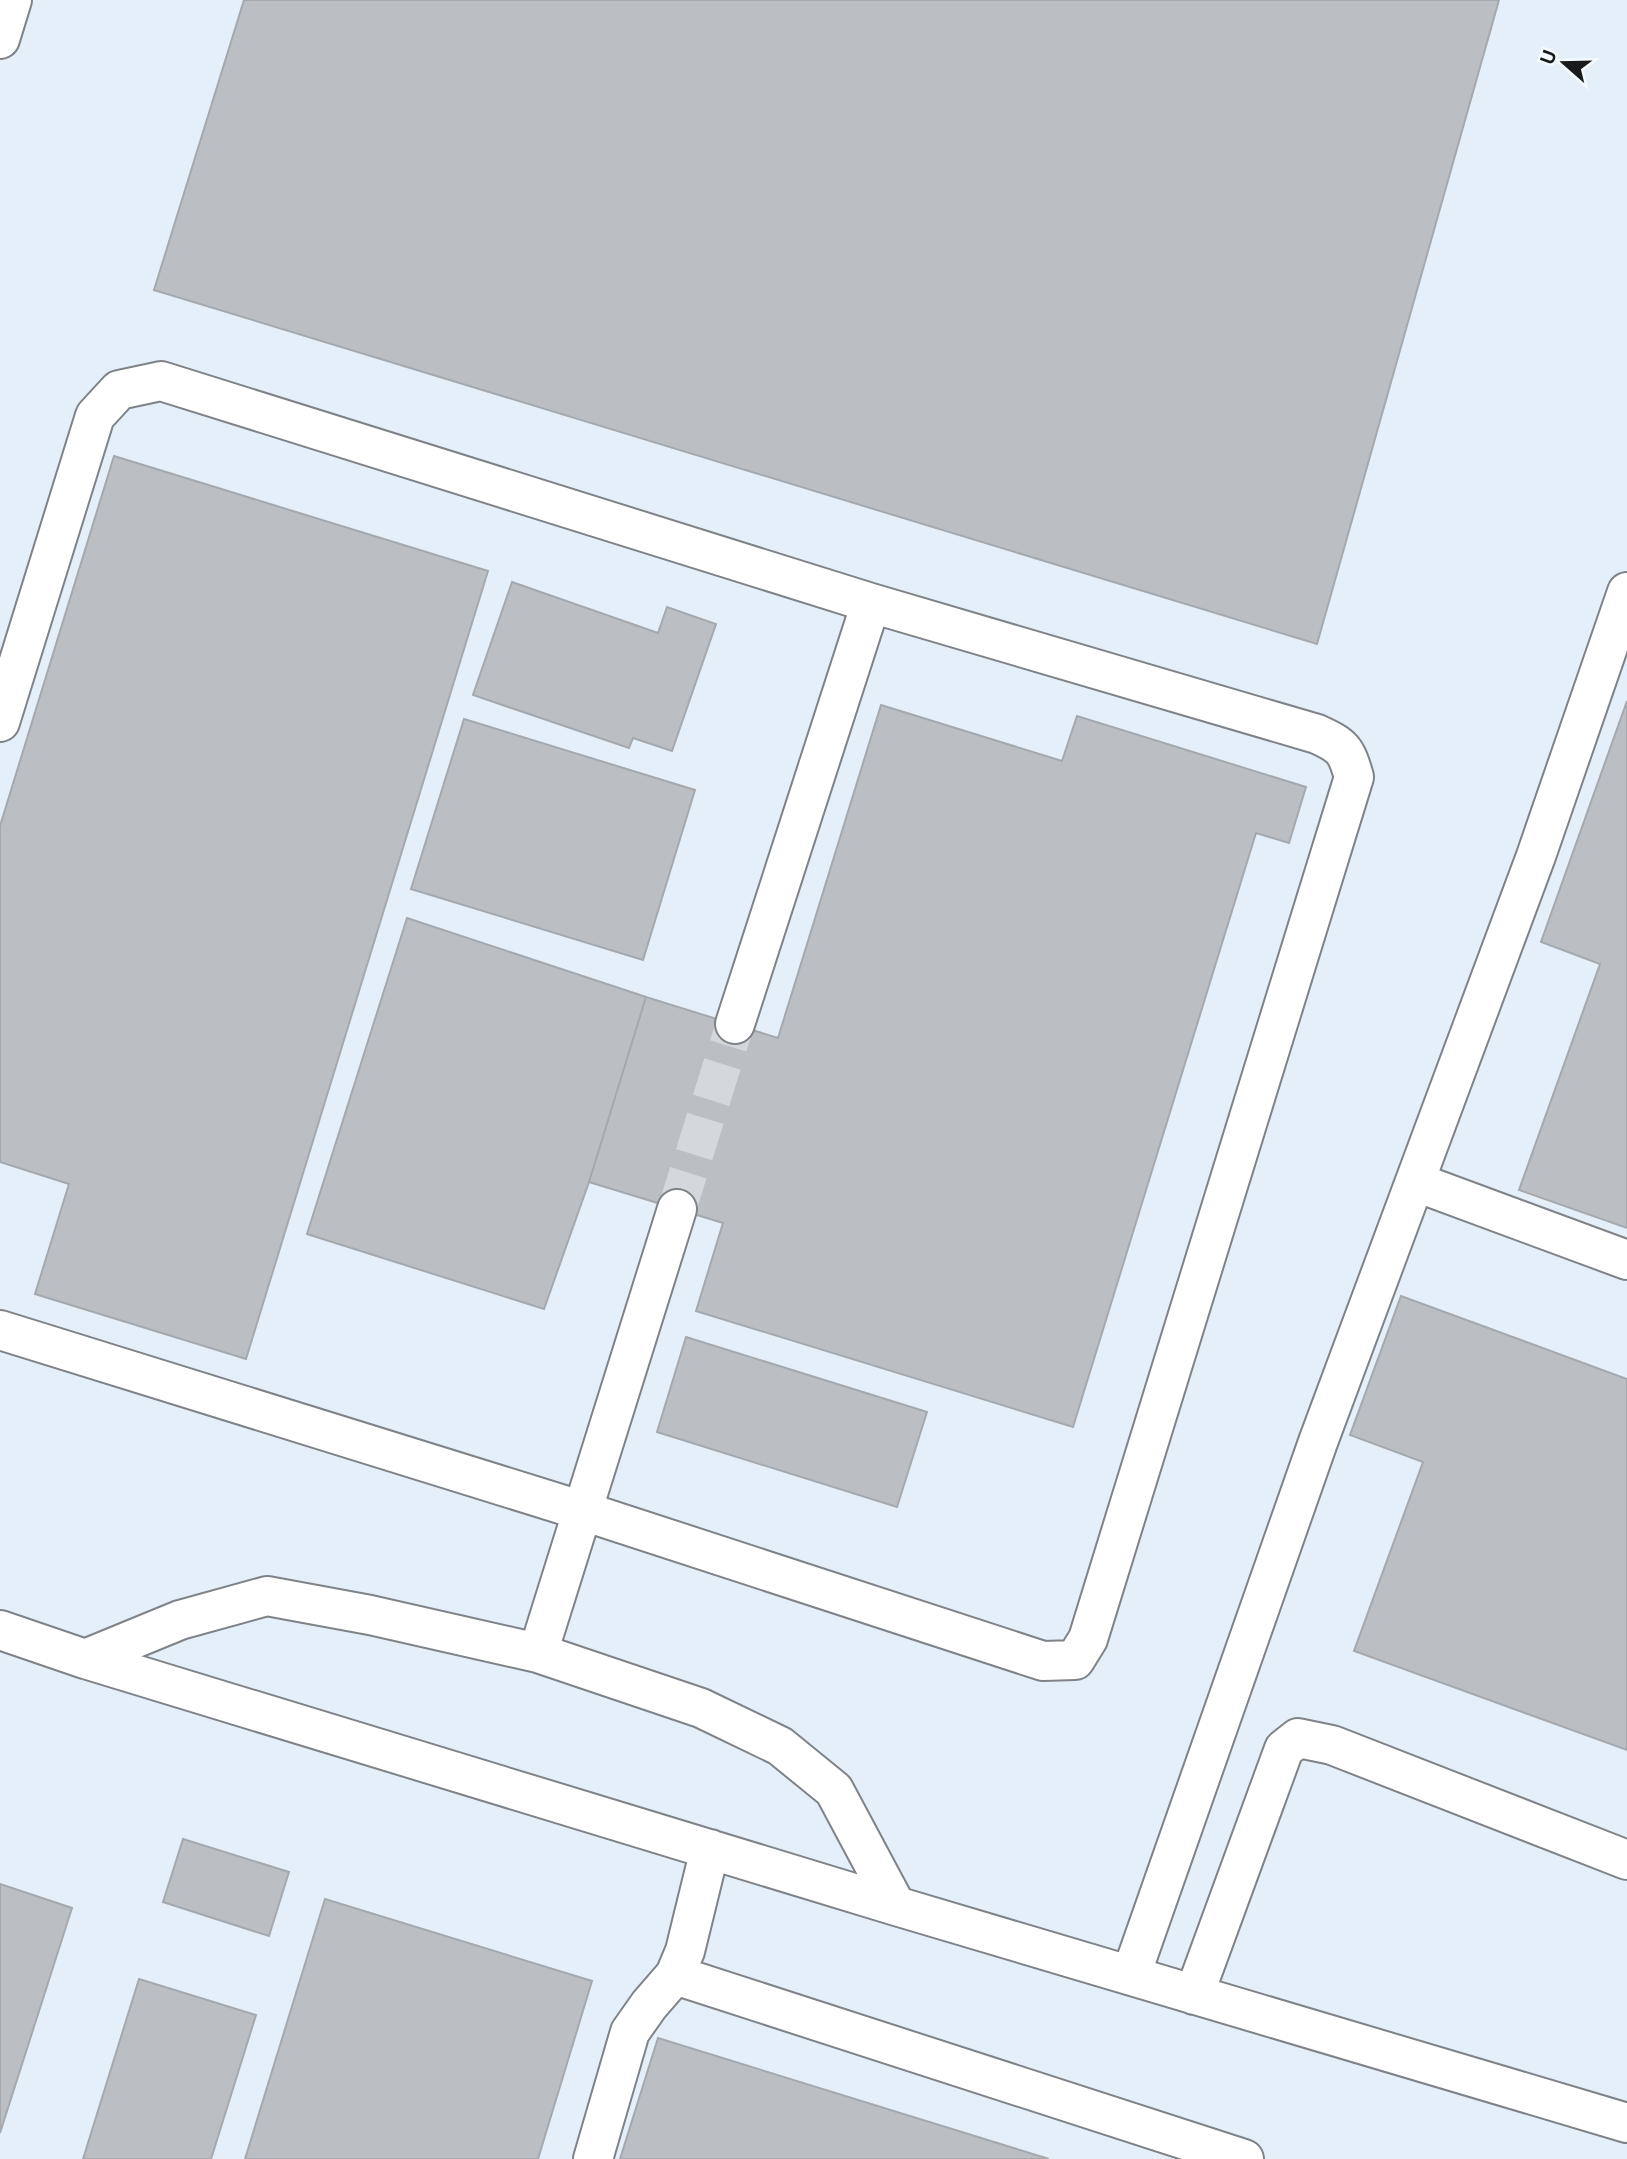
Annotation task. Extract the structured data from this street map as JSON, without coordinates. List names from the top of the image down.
{
  "north": "left"
}
